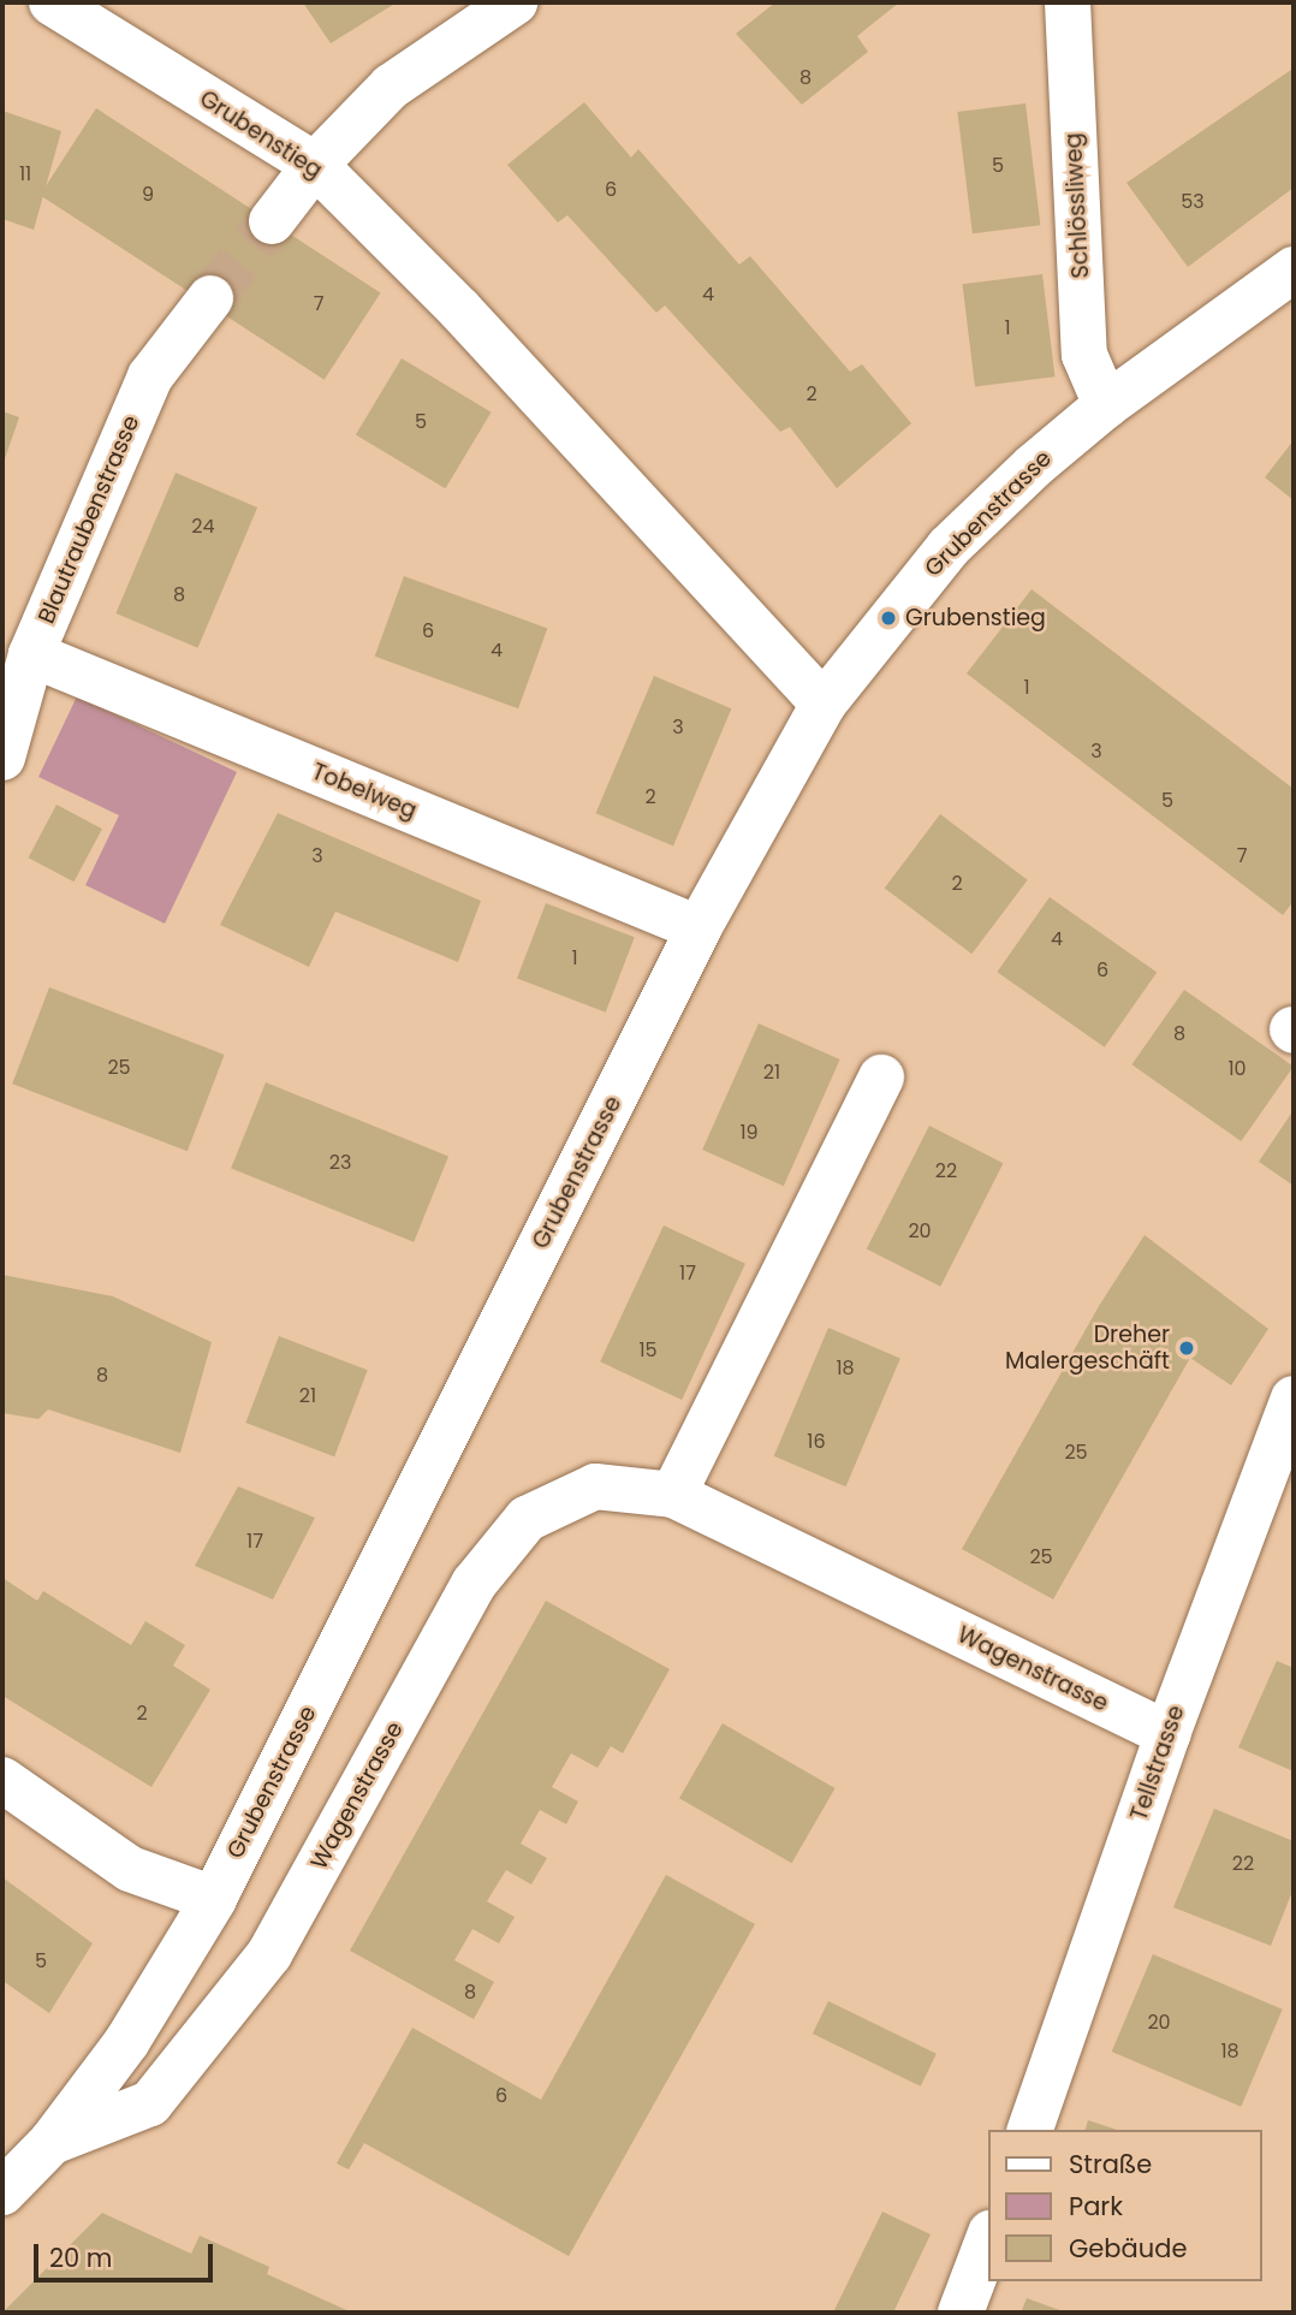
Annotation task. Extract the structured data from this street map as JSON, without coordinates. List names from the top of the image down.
{
  "streets": {
    "street": [
      "Grubenstieg",
      "Schlössliweg",
      "Grubenstrasse",
      "Blautraubenstrasse",
      "Tobelweg",
      "Wagenstrasse",
      "Tellstrasse"
    ]
  },
  "crossings": [
    ["Grubenstieg", "Grubenstrasse"],
    ["Schlössliweg", "Grubenstrasse"],
    ["Grubenstrasse", "Tobelweg"],
    ["Grubenstrasse", "Wagenstrasse"],
    ["Blautraubenstrasse", "Tobelweg"],
    ["Wagenstrasse", "Tellstrasse"]
  ],
  "places": ["Grubenstieg", "Dreher Malergeschäft"],
  "house_numbers": [
    "8",
    "5",
    "11",
    "6",
    "9",
    "53",
    "4",
    "7",
    "1",
    "2",
    "5",
    "24",
    "8",
    "6",
    "4",
    "1",
    "3",
    "3",
    "2",
    "5",
    "3",
    "7",
    "2",
    "4",
    "1",
    "6",
    "8",
    "25",
    "10",
    "21",
    "19",
    "23",
    "22",
    "20",
    "17",
    "15",
    "18",
    "8",
    "21",
    "16",
    "25",
    "17",
    "25",
    "2",
    "22",
    "5",
    "8",
    "20",
    "18",
    "6"
  ],
  "legend": ["Straße", "Park", "Gebäude"],
  "scale_bar": "20 m"
}
